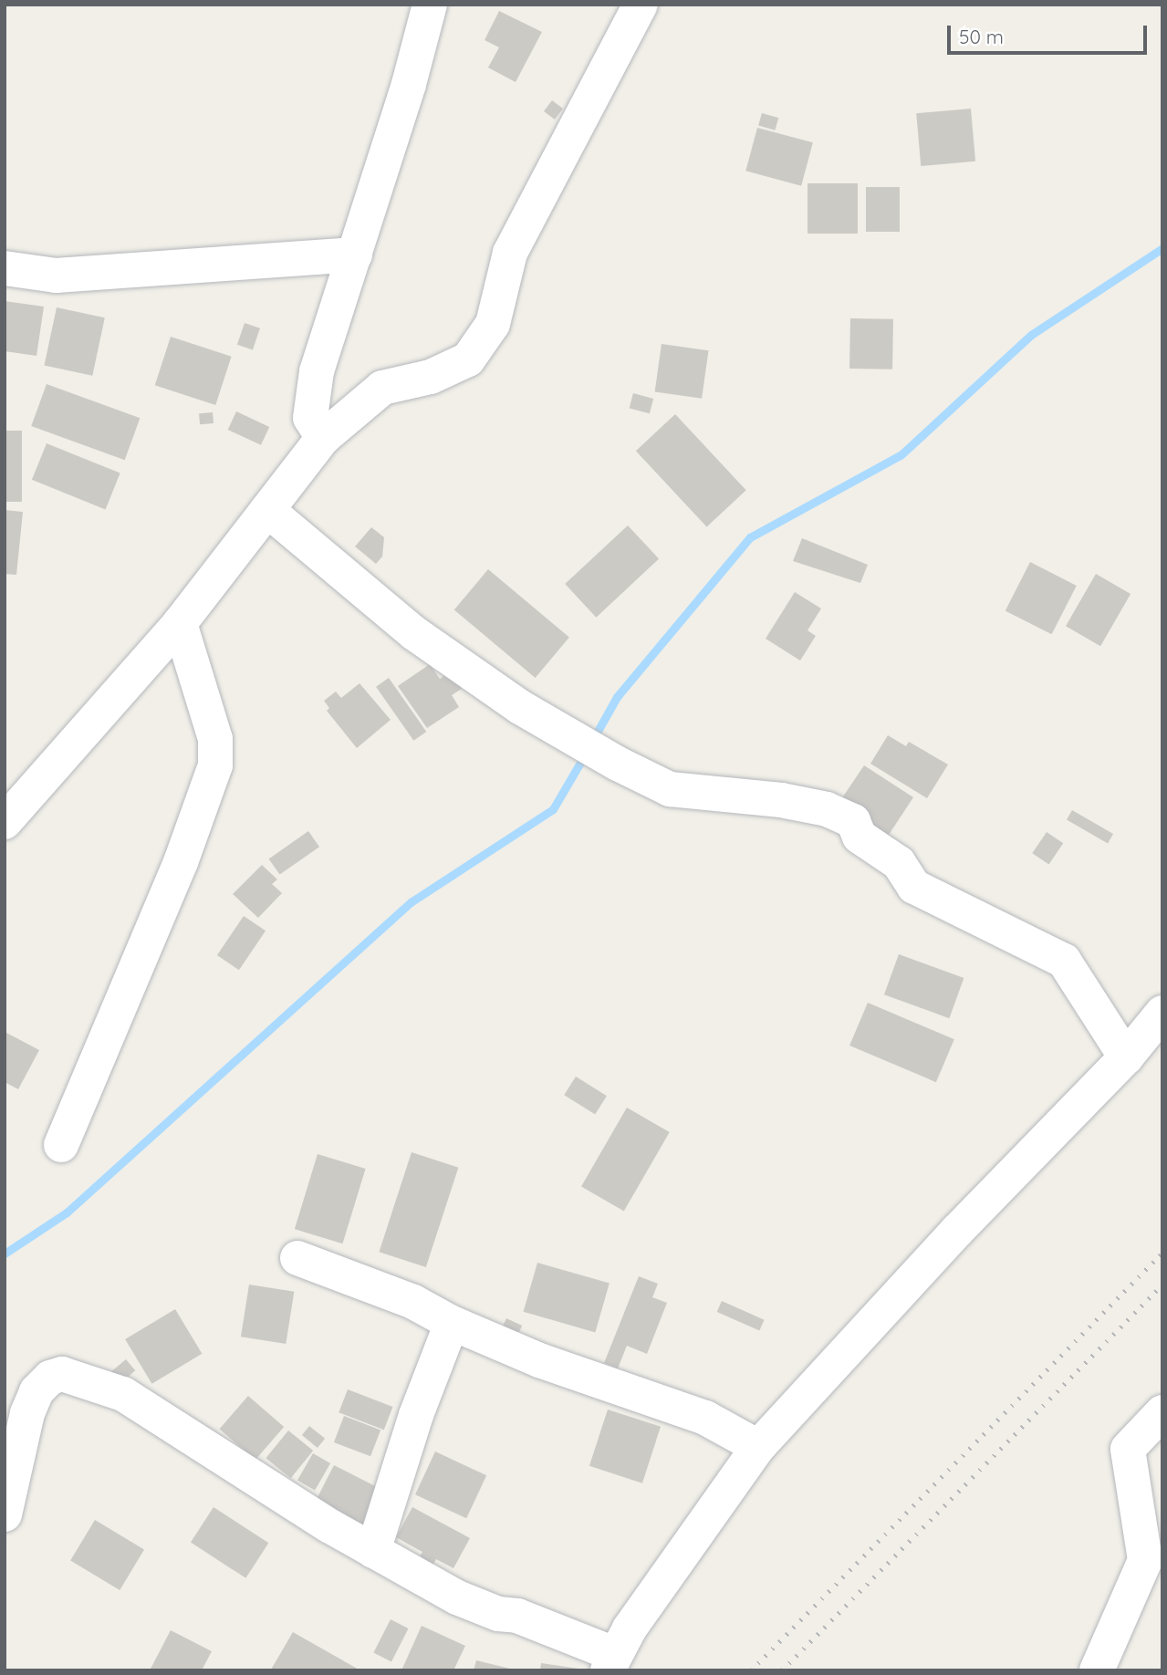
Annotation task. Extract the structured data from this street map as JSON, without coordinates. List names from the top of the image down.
{
  "scale_bar": "50 m"
}
